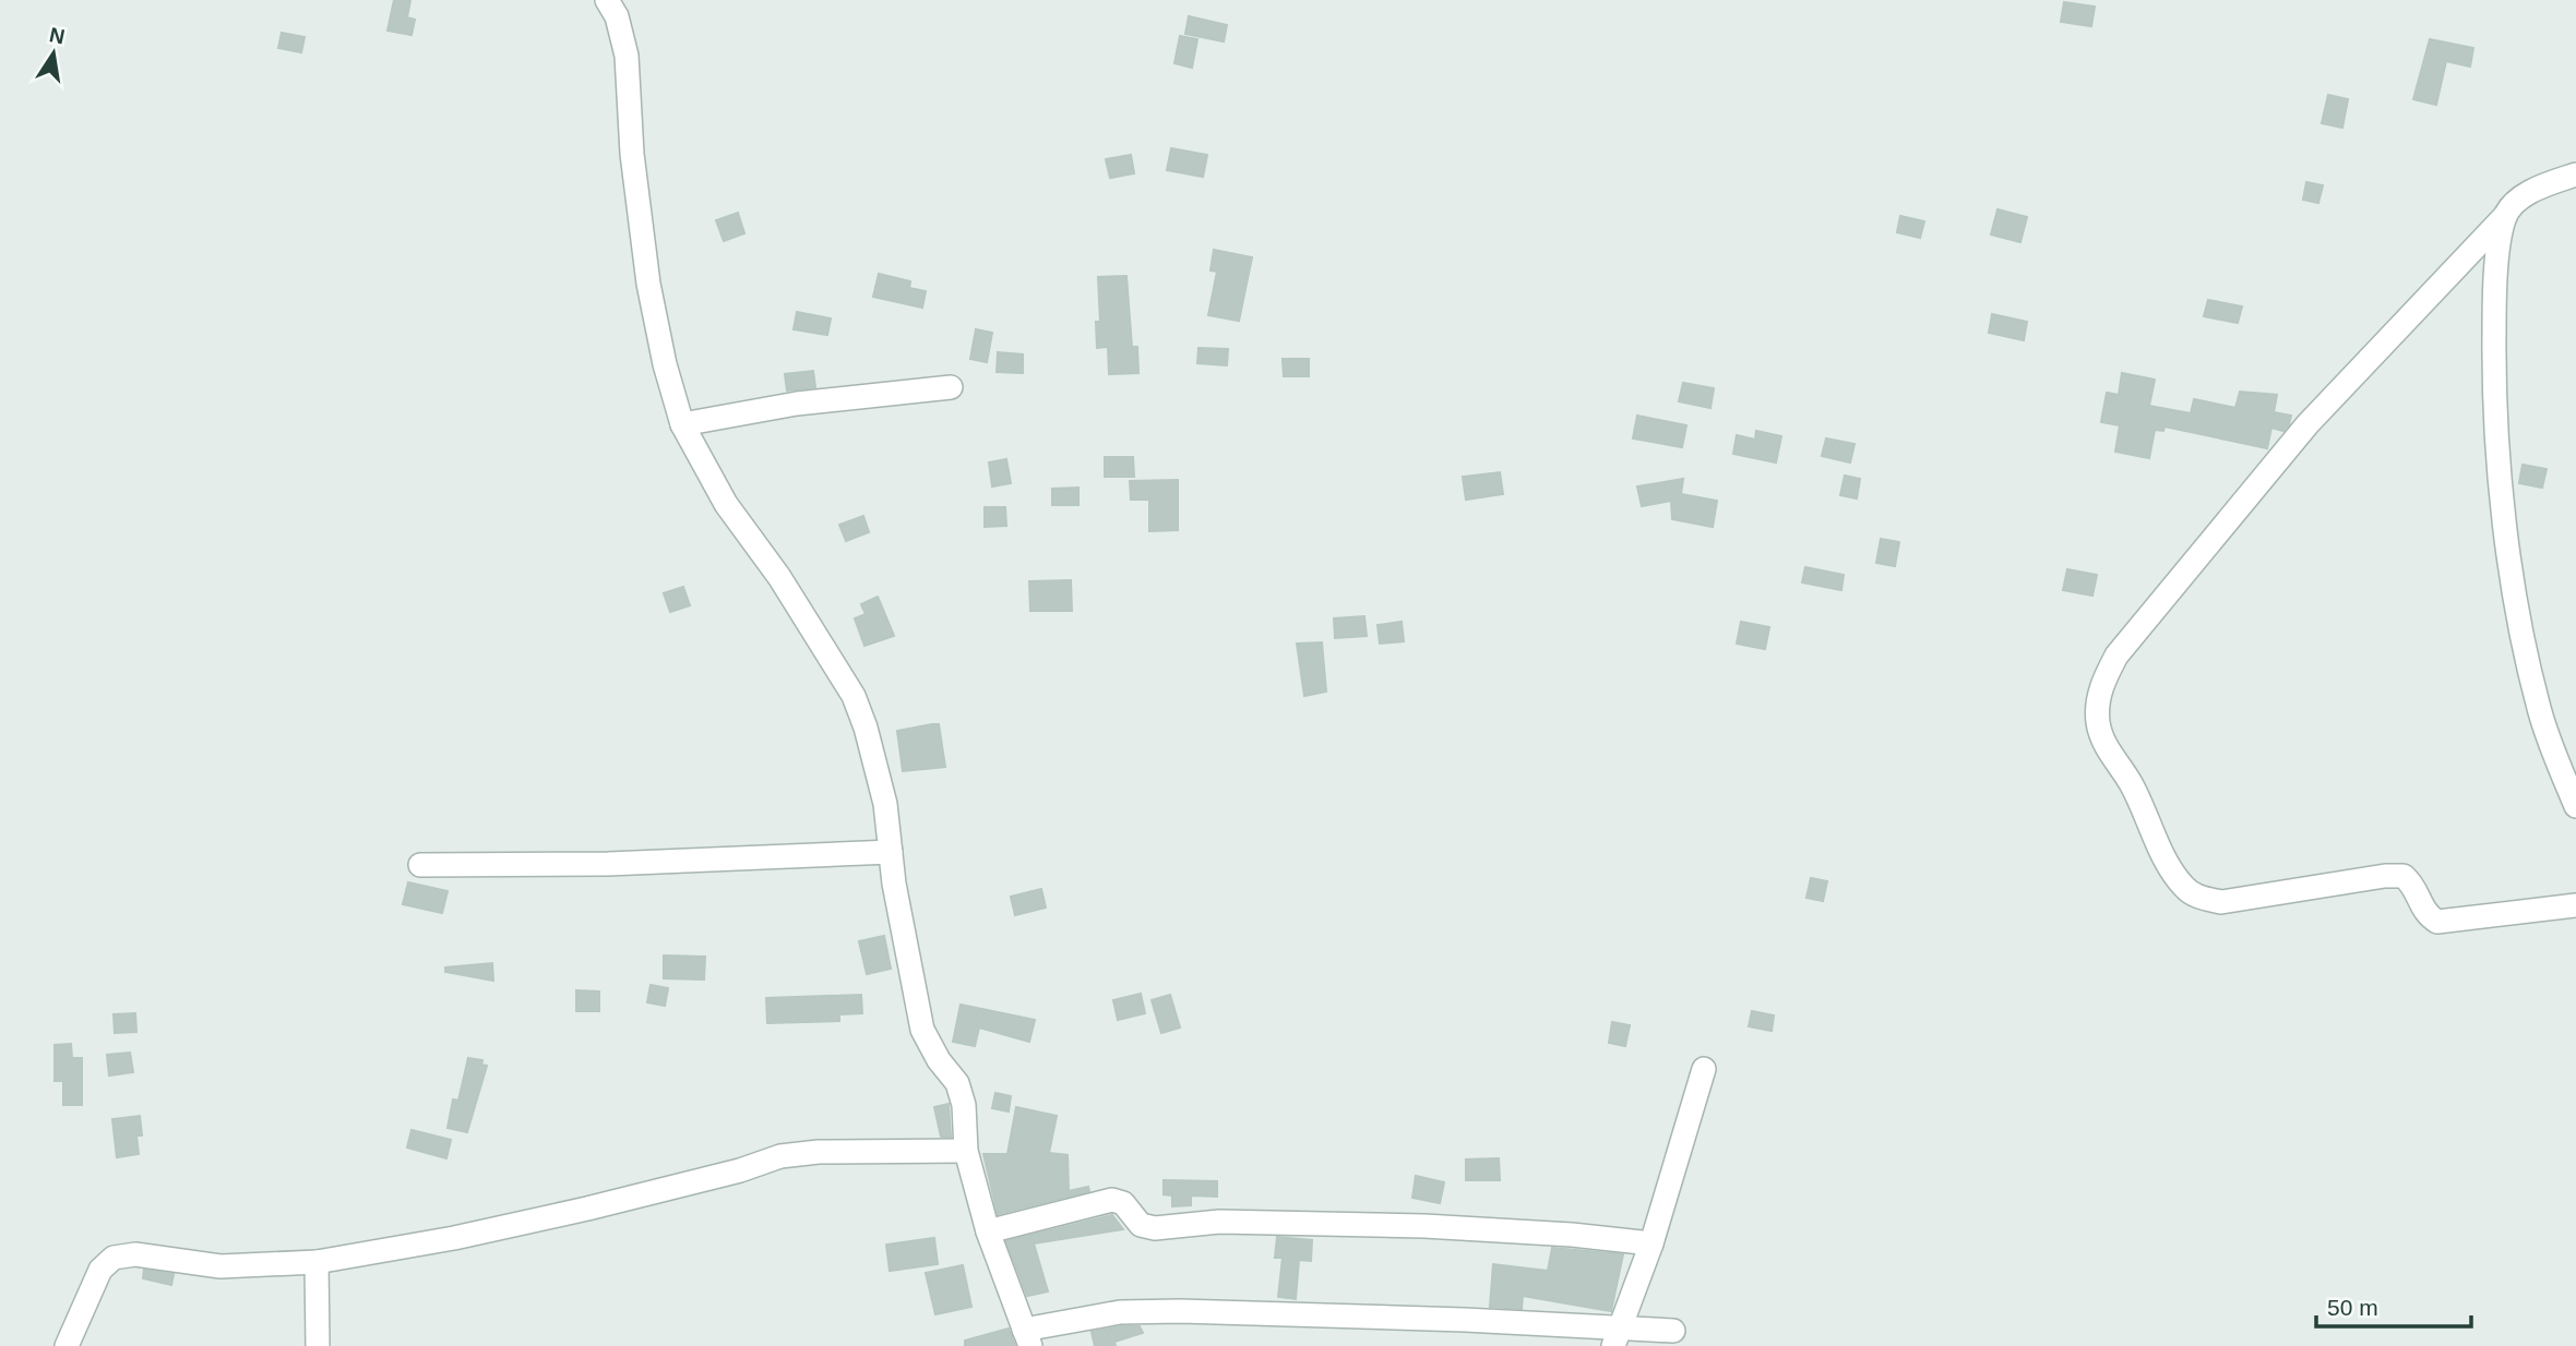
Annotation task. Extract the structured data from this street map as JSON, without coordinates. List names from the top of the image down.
{
  "scale_bar": "50 m",
  "north": "top"
}
